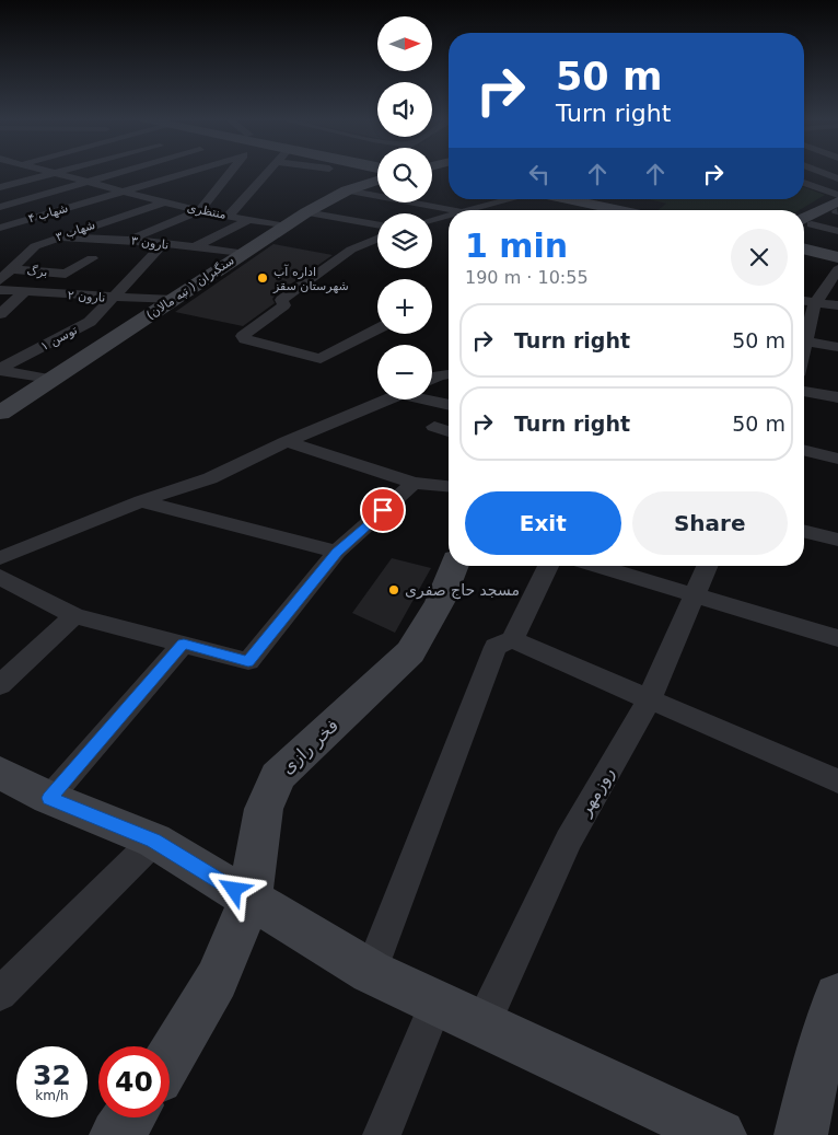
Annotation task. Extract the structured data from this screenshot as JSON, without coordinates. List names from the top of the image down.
{
  "streets": {
    "street": [
      "منتظری",
      "شهاب ۴",
      "شهاب ۳",
      "نارون ۳",
      "برگ",
      "سنگبران ( تپه مالان)",
      "نارون ۲",
      "توسن ۱",
      "فخر رازی",
      "روزمهر"
    ]
  },
  "crossings": [
    ["منتظری", "شهاب ۴"],
    ["منتظری", "شهاب ۳"],
    ["منتظری", "سنگبران ( تپه مالان)"],
    ["شهاب ۳", "نارون ۳"],
    ["شهاب ۳", "برگ"],
    ["نارون ۳", "سنگبران ( تپه مالان)"],
    ["نارون ۳", "توسن ۱"],
    ["سنگبران ( تپه مالان)", "نارون ۲"],
    ["نارون ۲", "توسن ۱"]
  ],
  "places": ["اداره آب شهرستان سقز", "مسجد حاج صفری"],
  "north": "right",
  "page": {
    "map_buttons": ["+", "−"],
    "turn": ["50 m", "Turn right"],
    "heading": ["1 min", "190 m · 10:55"],
    "list": [
      {
        "name": "Turn right",
        "value": "50 m"
      },
      {
        "name": "Turn right",
        "value": "50 m"
      }
    ],
    "buttons": ["Exit", "Share"],
    "speed": "32 km/h",
    "limit": "40"
  }
}
